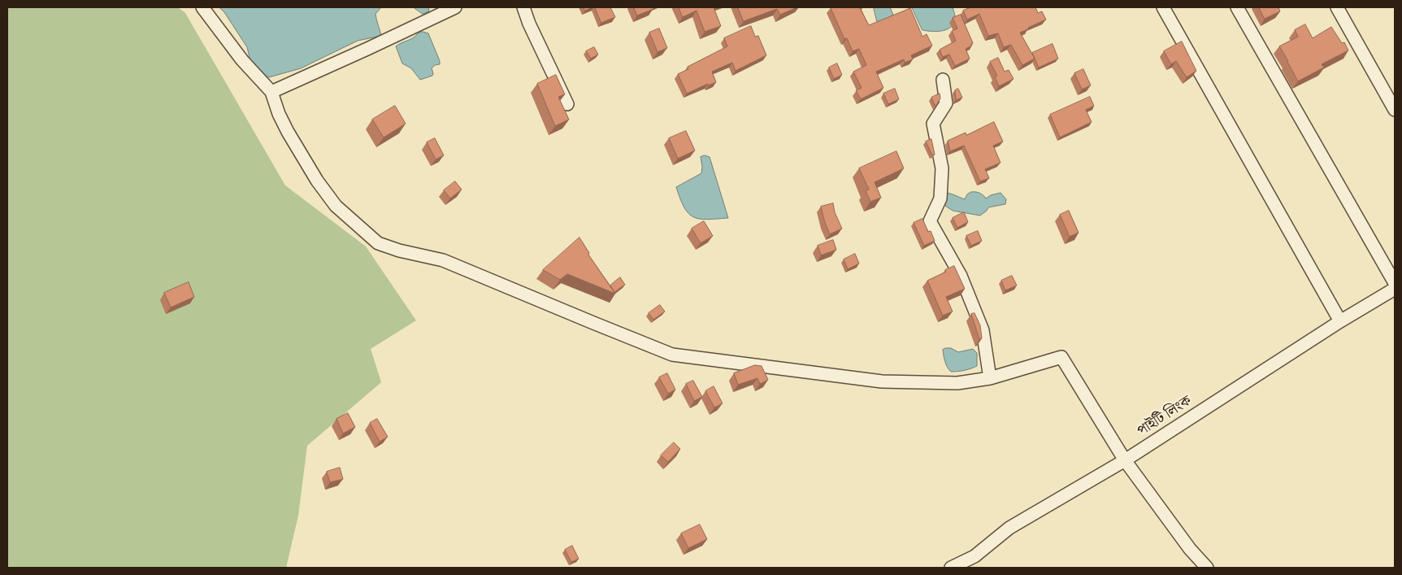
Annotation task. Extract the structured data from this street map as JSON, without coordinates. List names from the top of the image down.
{
  "streets": {
    "street": ["পাইটি লিংক"]
  }
}
